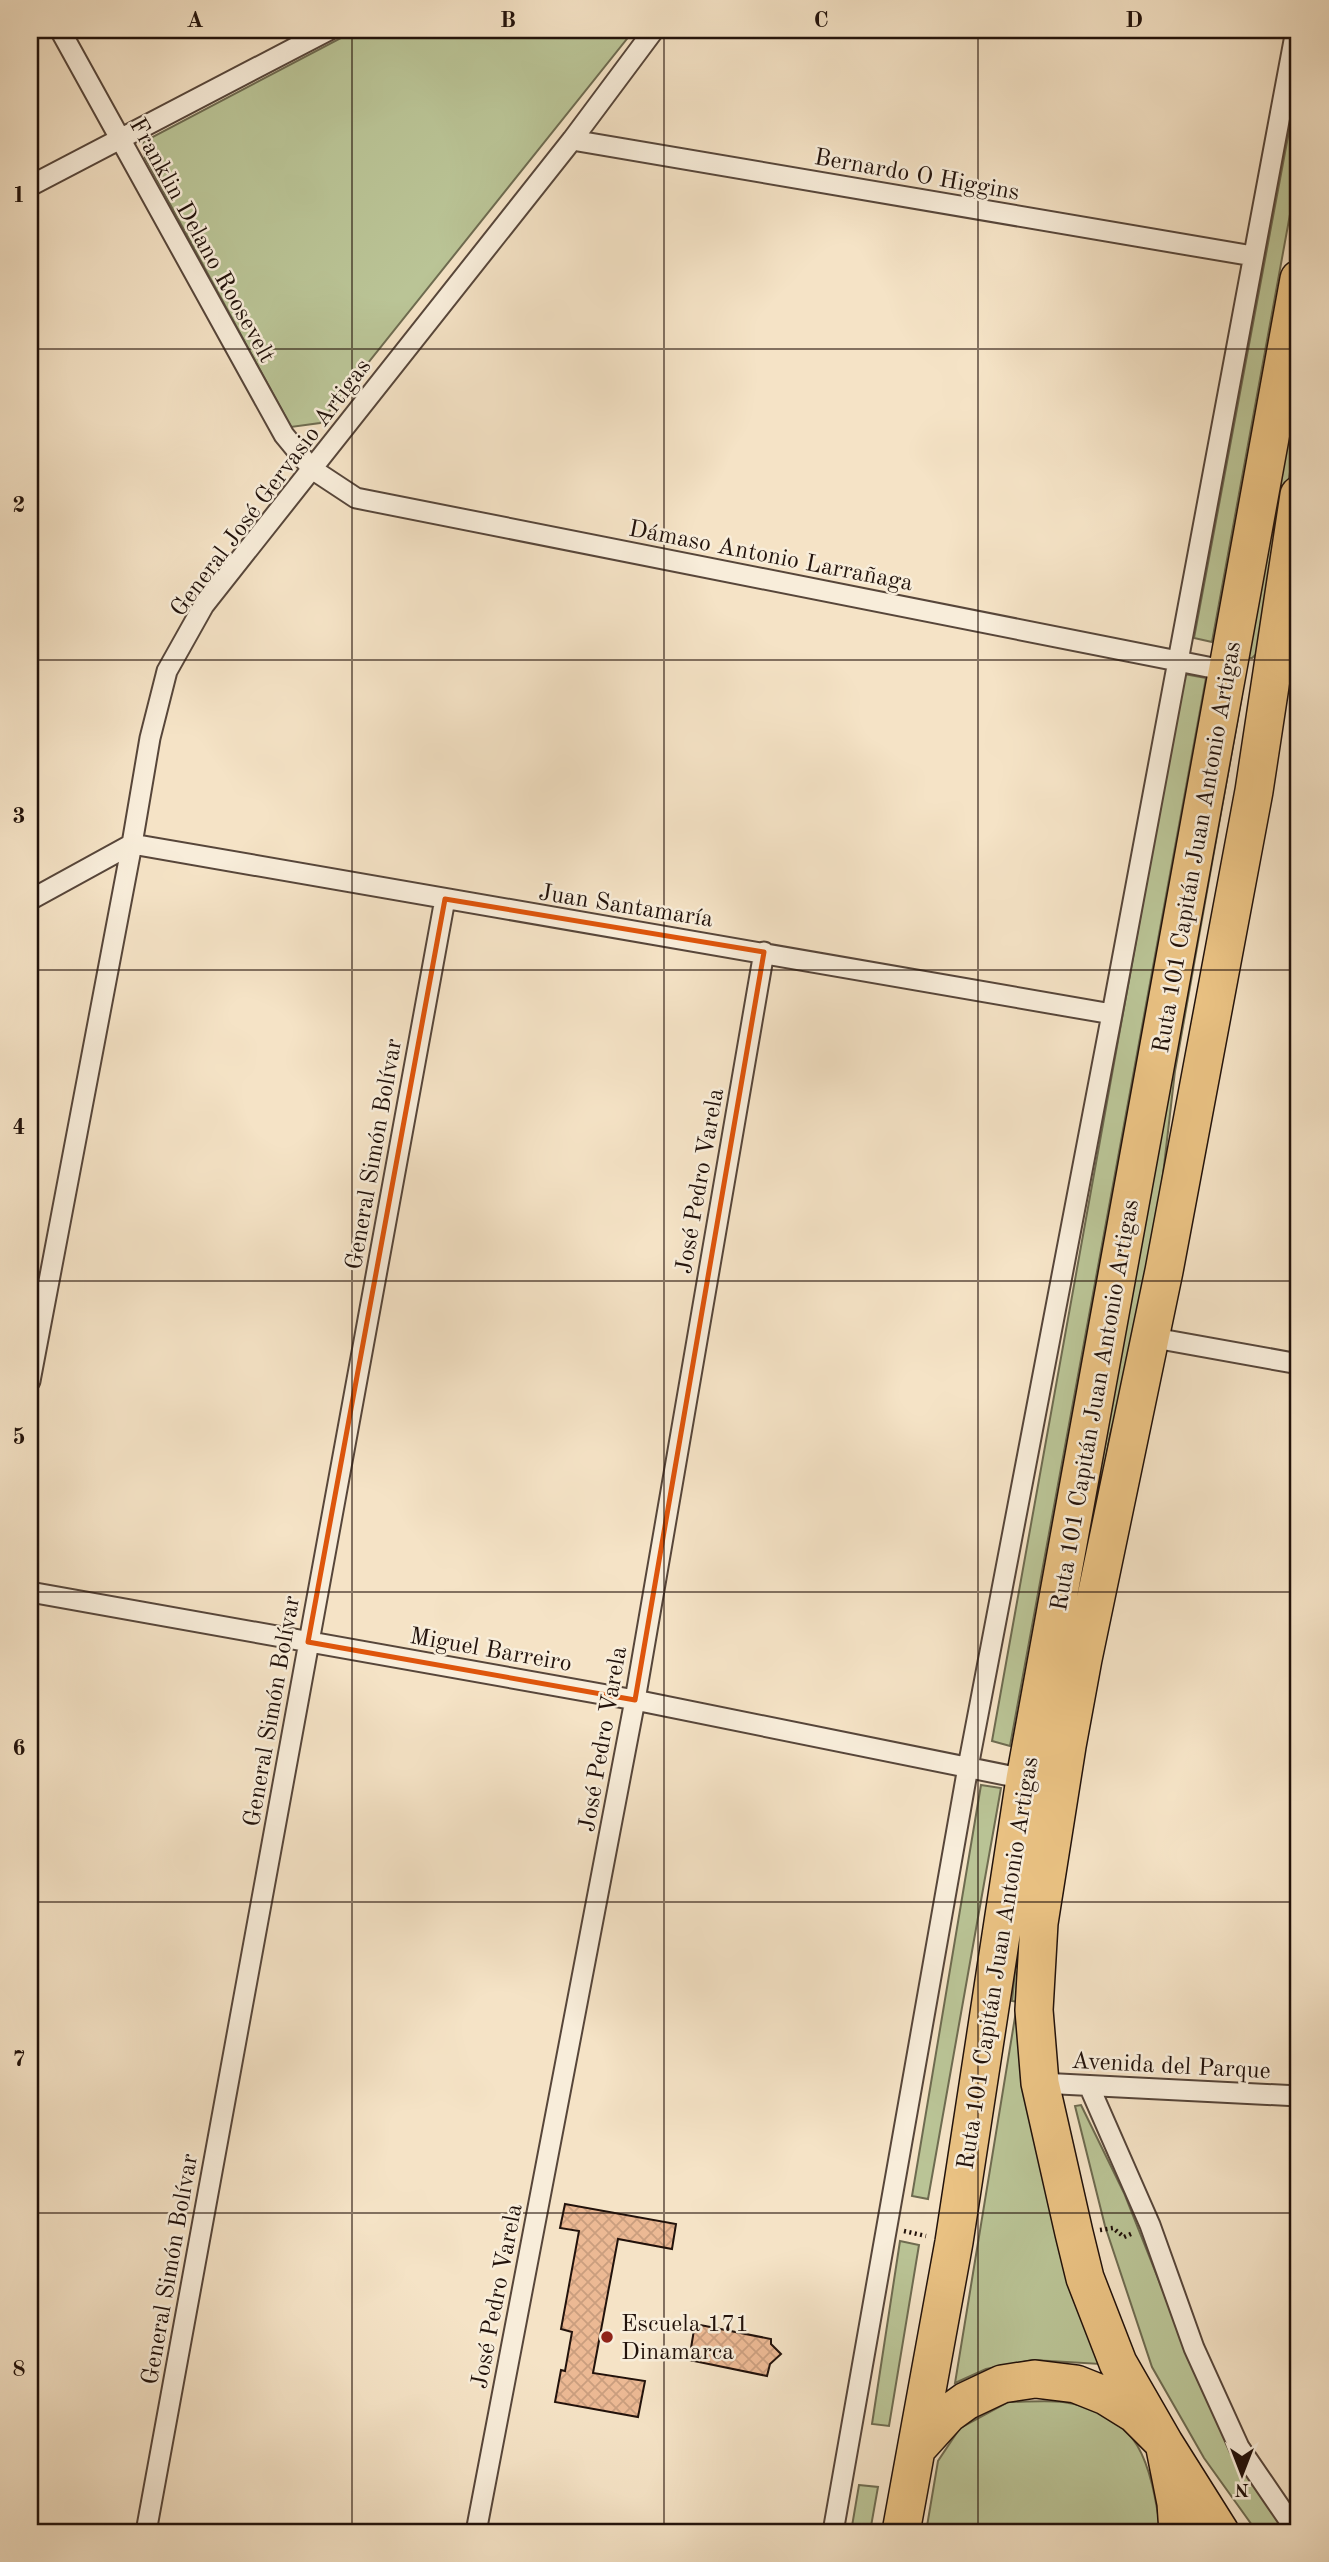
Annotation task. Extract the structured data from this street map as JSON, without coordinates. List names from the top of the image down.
{
  "streets": {
    "highway": ["Ruta 101 Capitán Juan Antonio Artigas"],
    "street": [
      "Bernardo O Higgins",
      "Franklin Delano Roosevelt",
      "General José Gervasio Artigas",
      "Dámaso Antonio Larrañaga",
      "Juan Santamaría",
      "General Simón Bolívar",
      "José Pedro Varela",
      "Miguel Barreiro",
      "Avenida del Parque"
    ]
  },
  "crossings": [
    ["Bernardo O Higgins", "General José Gervasio Artigas"],
    ["Franklin Delano Roosevelt", "General José Gervasio Artigas"],
    ["Franklin Delano Roosevelt", "Dámaso Antonio Larrañaga"],
    ["General José Gervasio Artigas", "Dámaso Antonio Larrañaga"],
    ["General José Gervasio Artigas", "Juan Santamaría"],
    ["Dámaso Antonio Larrañaga", "Ruta 101 Capitán Juan Antonio Artigas"],
    ["Ruta 101 Capitán Juan Antonio Artigas", "Miguel Barreiro"],
    ["Ruta 101 Capitán Juan Antonio Artigas", "Avenida del Parque"],
    ["Juan Santamaría", "General Simón Bolívar"],
    ["Juan Santamaría", "José Pedro Varela"],
    ["General Simón Bolívar", "Miguel Barreiro"],
    ["José Pedro Varela", "Miguel Barreiro"]
  ],
  "places": ["Escuela 171 Dinamarca"],
  "north": "bottom",
  "grid": {
    "columns": [
      "A",
      "B",
      "C",
      "D"
    ],
    "rows": [
      "1",
      "2",
      "3",
      "4",
      "5",
      "6",
      "7",
      "8"
    ]
  }
}
